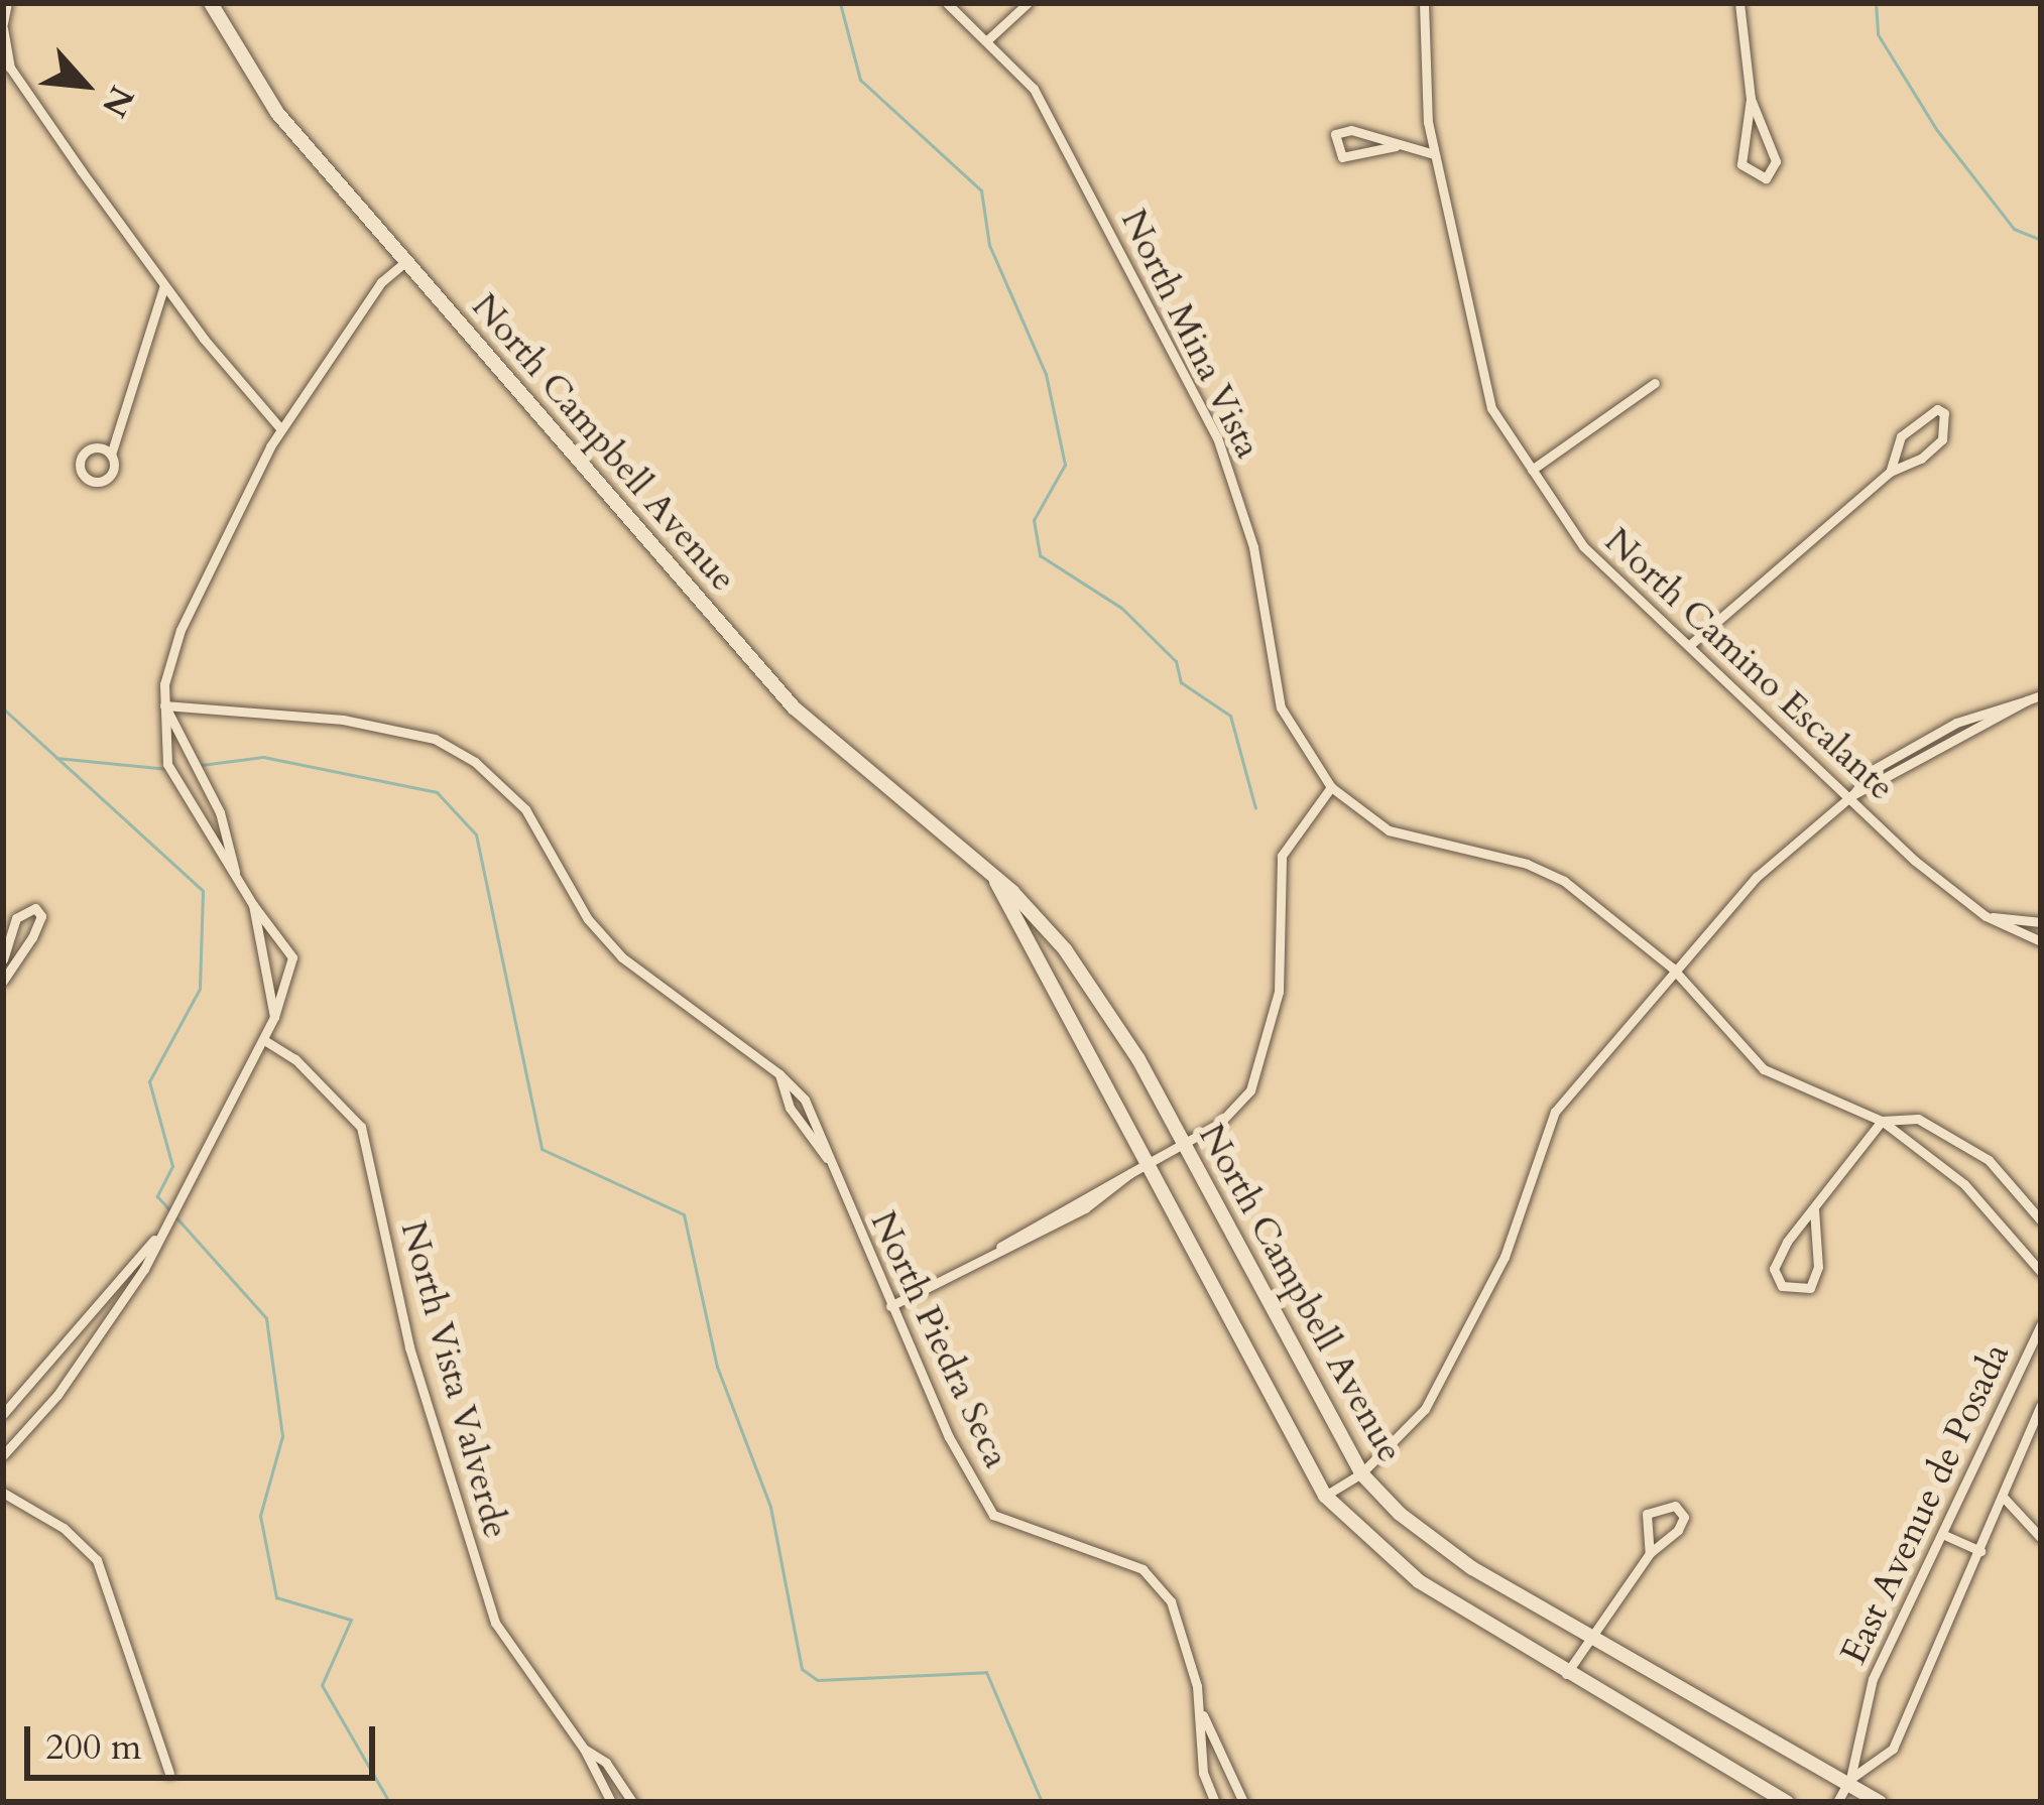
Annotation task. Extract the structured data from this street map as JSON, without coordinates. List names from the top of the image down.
{
  "streets": {
    "main road": ["North Campbell Avenue"],
    "street": [
      "North Mina Vista",
      "North Camino Escalante",
      "North Piedra Seca",
      "North Vista Valverde",
      "East Avenue de Posada"
    ]
  },
  "crossings": [
    ["North Campbell Avenue", "East Avenue de Posada"]
  ],
  "scale_bar": "200 m",
  "north": "bottom right"
}
